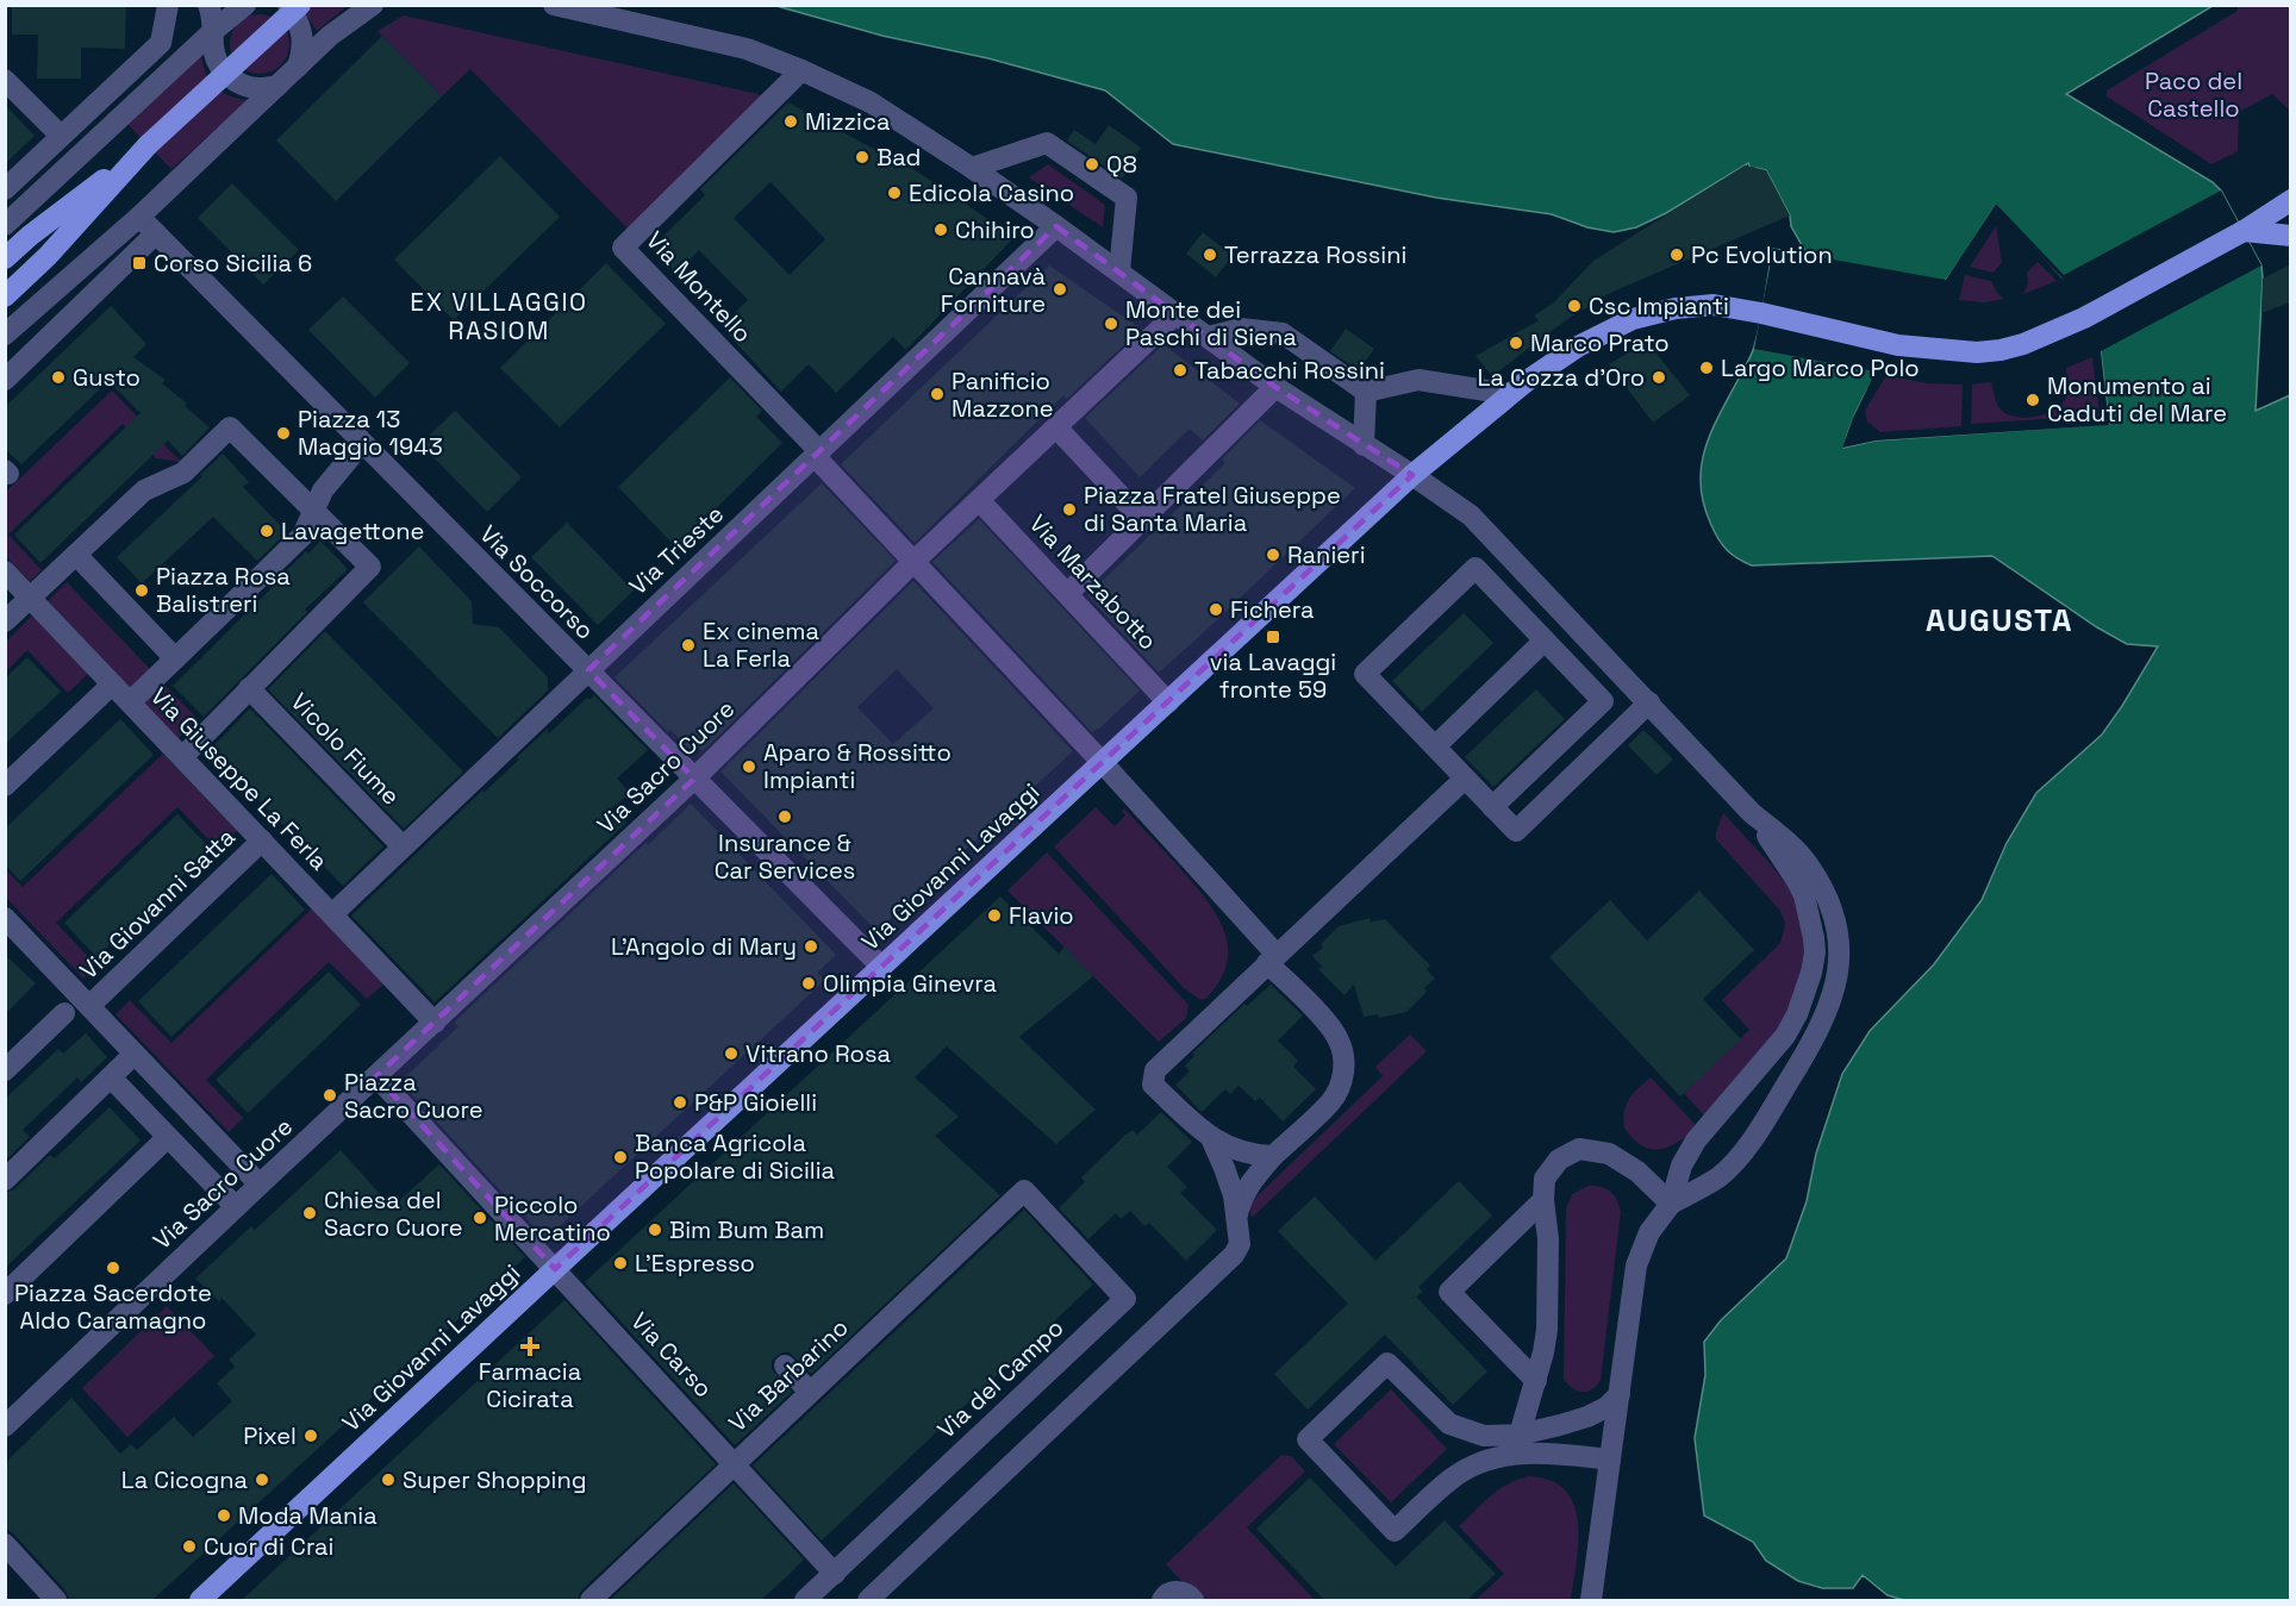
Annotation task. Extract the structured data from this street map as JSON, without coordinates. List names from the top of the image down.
{
  "streets": {
    "main road": ["Via Giovanni Lavaggi"],
    "street": [
      "Via Montello",
      "Via Trieste",
      "Via Soccorso",
      "Via Marzabotto",
      "Vicolo Fiume",
      "Via Sacro Cuore",
      "Via Giuseppe La Ferla",
      "Via Giovanni Satta",
      "Via Carso",
      "Via Barbarino",
      "Via del Campo"
    ]
  },
  "crossings": [
    ["Via Montello", "Via Trieste"],
    ["Via Montello", "Via Sacro Cuore"],
    ["Via Montello", "Via Giovanni Lavaggi"],
    ["Via Trieste", "Via Soccorso"],
    ["Via Trieste", "Vicolo Fiume"],
    ["Via Trieste", "Via Giuseppe La Ferla"],
    ["Via Soccorso", "Via Sacro Cuore"],
    ["Via Soccorso", "Via Giovanni Lavaggi"],
    ["Via Marzabotto", "Via Sacro Cuore"],
    ["Via Marzabotto", "Via Giovanni Lavaggi"],
    ["Via Sacro Cuore", "Via Giuseppe La Ferla"],
    ["Via Sacro Cuore", "Via Carso"],
    ["Via Giuseppe La Ferla", "Via Giovanni Satta"],
    ["Via Giovanni Lavaggi", "Via Carso"],
    ["Via Carso", "Via Barbarino"],
    ["Via Carso", "Via del Campo"],
    ["Via Barbarino", "Via del Campo"]
  ],
  "districts": ["EX VILLAGGIO RASIOM", "AUGUSTA"],
  "parks": ["Paco del Castello"],
  "places": {
    "other": [
      "Mizzica",
      "Bad",
      "Q8",
      "Edicola Casino",
      "Chihiro",
      "Terrazza Rossini",
      "Pc Evolution",
      "Cannavà Forniture",
      "Csc Impianti",
      "Monte dei Paschi di Siena",
      "Marco Prato",
      "Largo Marco Polo",
      "Tabacchi Rossini",
      "Gusto",
      "La Cozza d'Oro",
      "Panificio Mazzone",
      "Monumento ai Caduti del Mare",
      "Piazza 13 Maggio 1943",
      "Piazza Fratel Giuseppe di Santa Maria",
      "Lavagettone",
      "Ranieri",
      "Piazza Rosa Balistreri",
      "Fichera",
      "Ex cinema La Ferla",
      "Aparo & Rossitto Impianti",
      "Insurance & Car Services",
      "Flavio",
      "L'Angolo di Mary",
      "Olimpia Ginevra",
      "Vitrano Rosa",
      "Piazza Sacro Cuore",
      "P&P Gioielli",
      "Banca Agricola Popolare di Sicilia",
      "Chiesa del Sacro Cuore",
      "Piccolo Mercatino",
      "Bim Bum Bam",
      "L'Espresso",
      "Piazza Sacerdote Aldo Caramagno",
      "Pixel",
      "La Cicogna",
      "Super Shopping",
      "Moda Mania",
      "Cuor di Crai"
    ],
    "transit": ["Corso Sicilia 6", "via Lavaggi fronte 59"],
    "health": ["Farmacia Cicirata"]
  }
}
